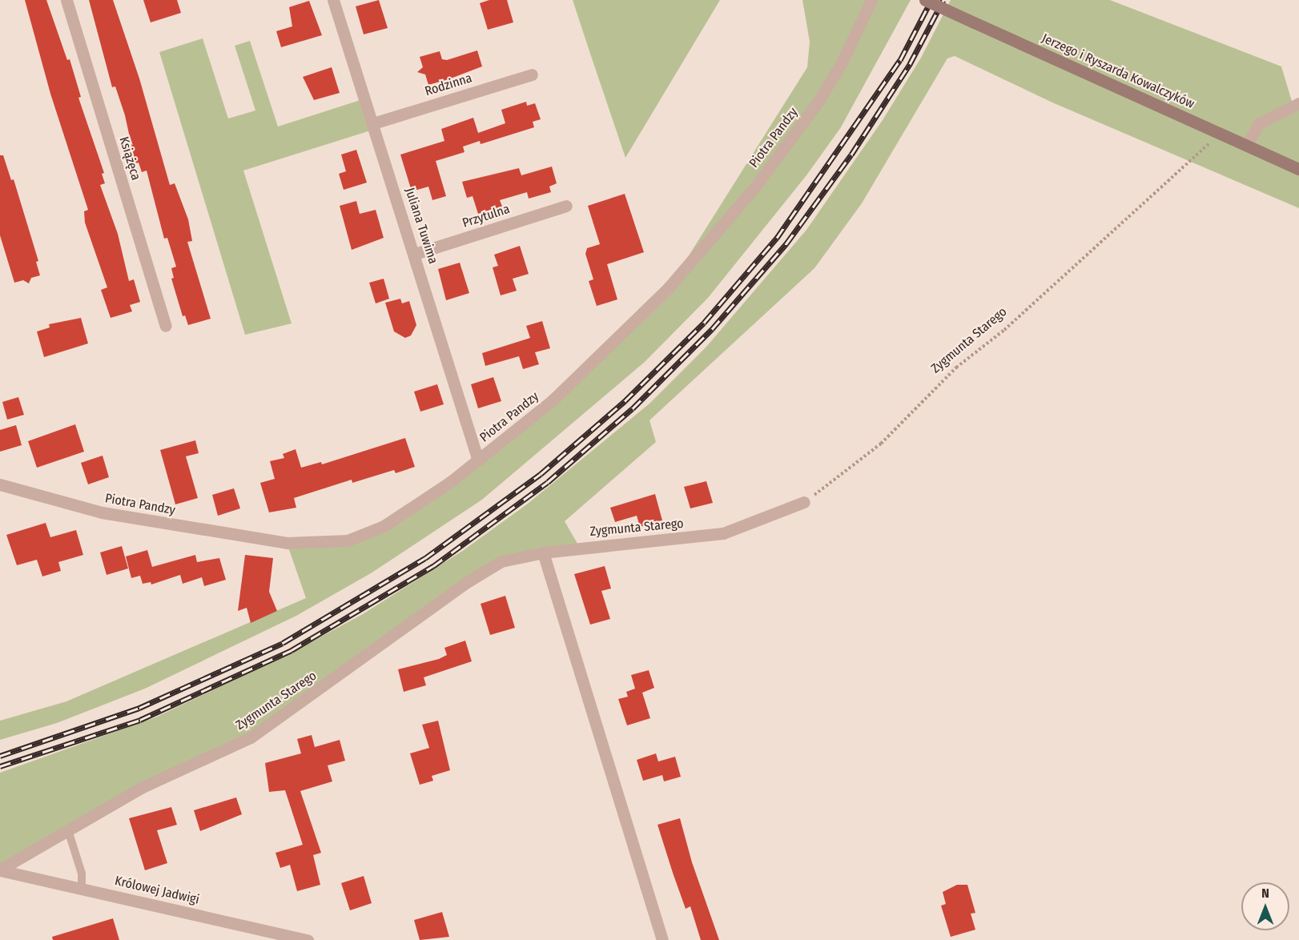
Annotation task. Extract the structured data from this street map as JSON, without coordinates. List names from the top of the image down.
{
  "streets": {
    "main road": ["Jerzego i Ryszarda Kowalczyków"],
    "street": [
      "Rodzinna",
      "Piotra Pandzy",
      "Książęca",
      "Przytulna",
      "Juliana Tuwima",
      "Zygmunta Starego",
      "Królowej Jadwigi"
    ]
  },
  "crossings": [
    ["Jerzego i Ryszarda Kowalczyków", "Zygmunta Starego"],
    ["Rodzinna", "Juliana Tuwima"],
    ["Piotra Pandzy", "Juliana Tuwima"],
    ["Przytulna", "Juliana Tuwima"],
    ["Zygmunta Starego", "Królowej Jadwigi"]
  ],
  "north": "top"
}
